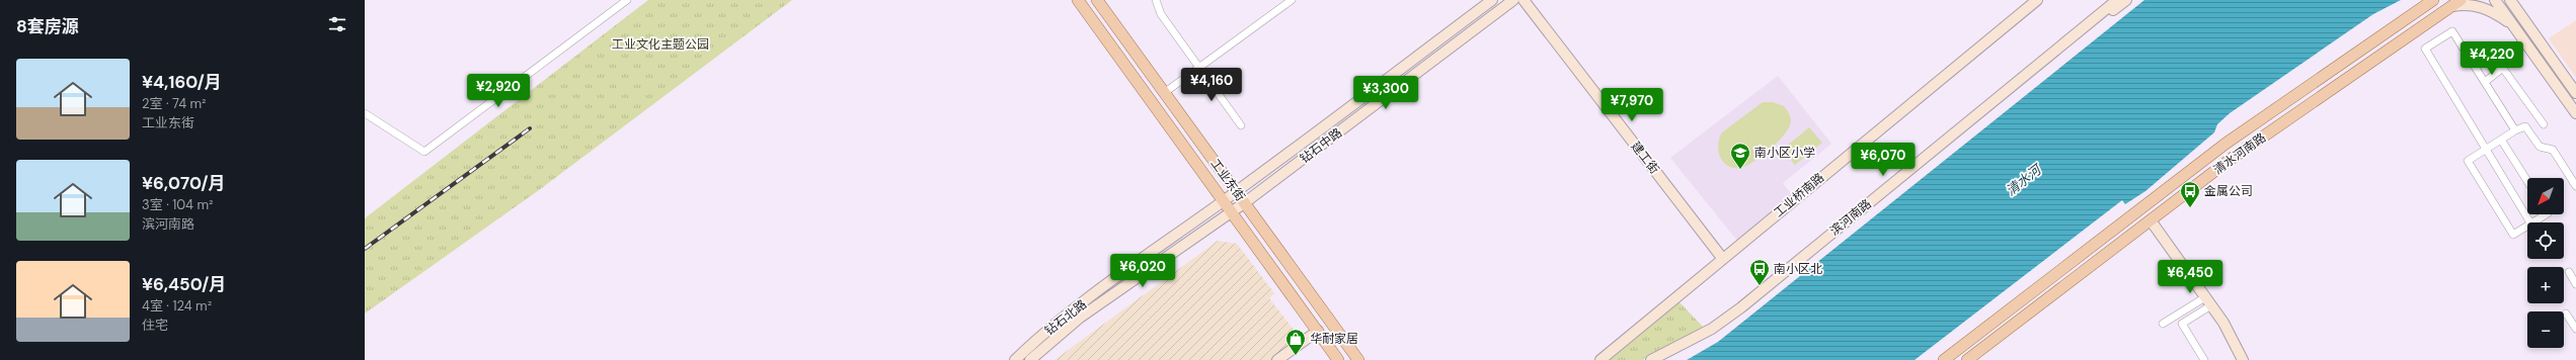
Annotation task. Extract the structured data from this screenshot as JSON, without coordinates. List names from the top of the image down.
{
  "streets": {
    "main road": [
      "钻石中路",
      "清水河南路",
      "建工街",
      "工业东街",
      "工业桥南路",
      "滨河南路",
      "钻石北路"
    ]
  },
  "crossings": [
    ["钻石中路", "工业东街"],
    ["钻石中路", "钻石北路"],
    ["建工街", "工业桥南路"],
    ["工业东街", "钻石北路"]
  ],
  "water": ["清水河"],
  "parks": ["工业文化主题公园"],
  "places": {
    "school or university": ["南小区小学"],
    "bus stop": ["金属公司", "南小区北"],
    "shop": ["华耐家居"]
  },
  "north": "bottom left",
  "page": {
    "heading": "8套房源",
    "price": [
      "¥4,220",
      "¥4,160",
      "¥2,920",
      "¥3,300",
      "¥7,970",
      "¥6,070",
      "¥6,020",
      "¥6,450"
    ],
    "list": [
      {
        "name": "¥4,160/月",
        "note": "2室 · 74 m² · 工业东街"
      },
      {
        "name": "¥6,070/月",
        "note": "3室 · 104 m² · 滨河南路"
      },
      {
        "name": "¥6,450/月",
        "note": "4室 · 124 m² · 住宅"
      }
    ],
    "map_buttons": ["+", "−"]
  }
}
